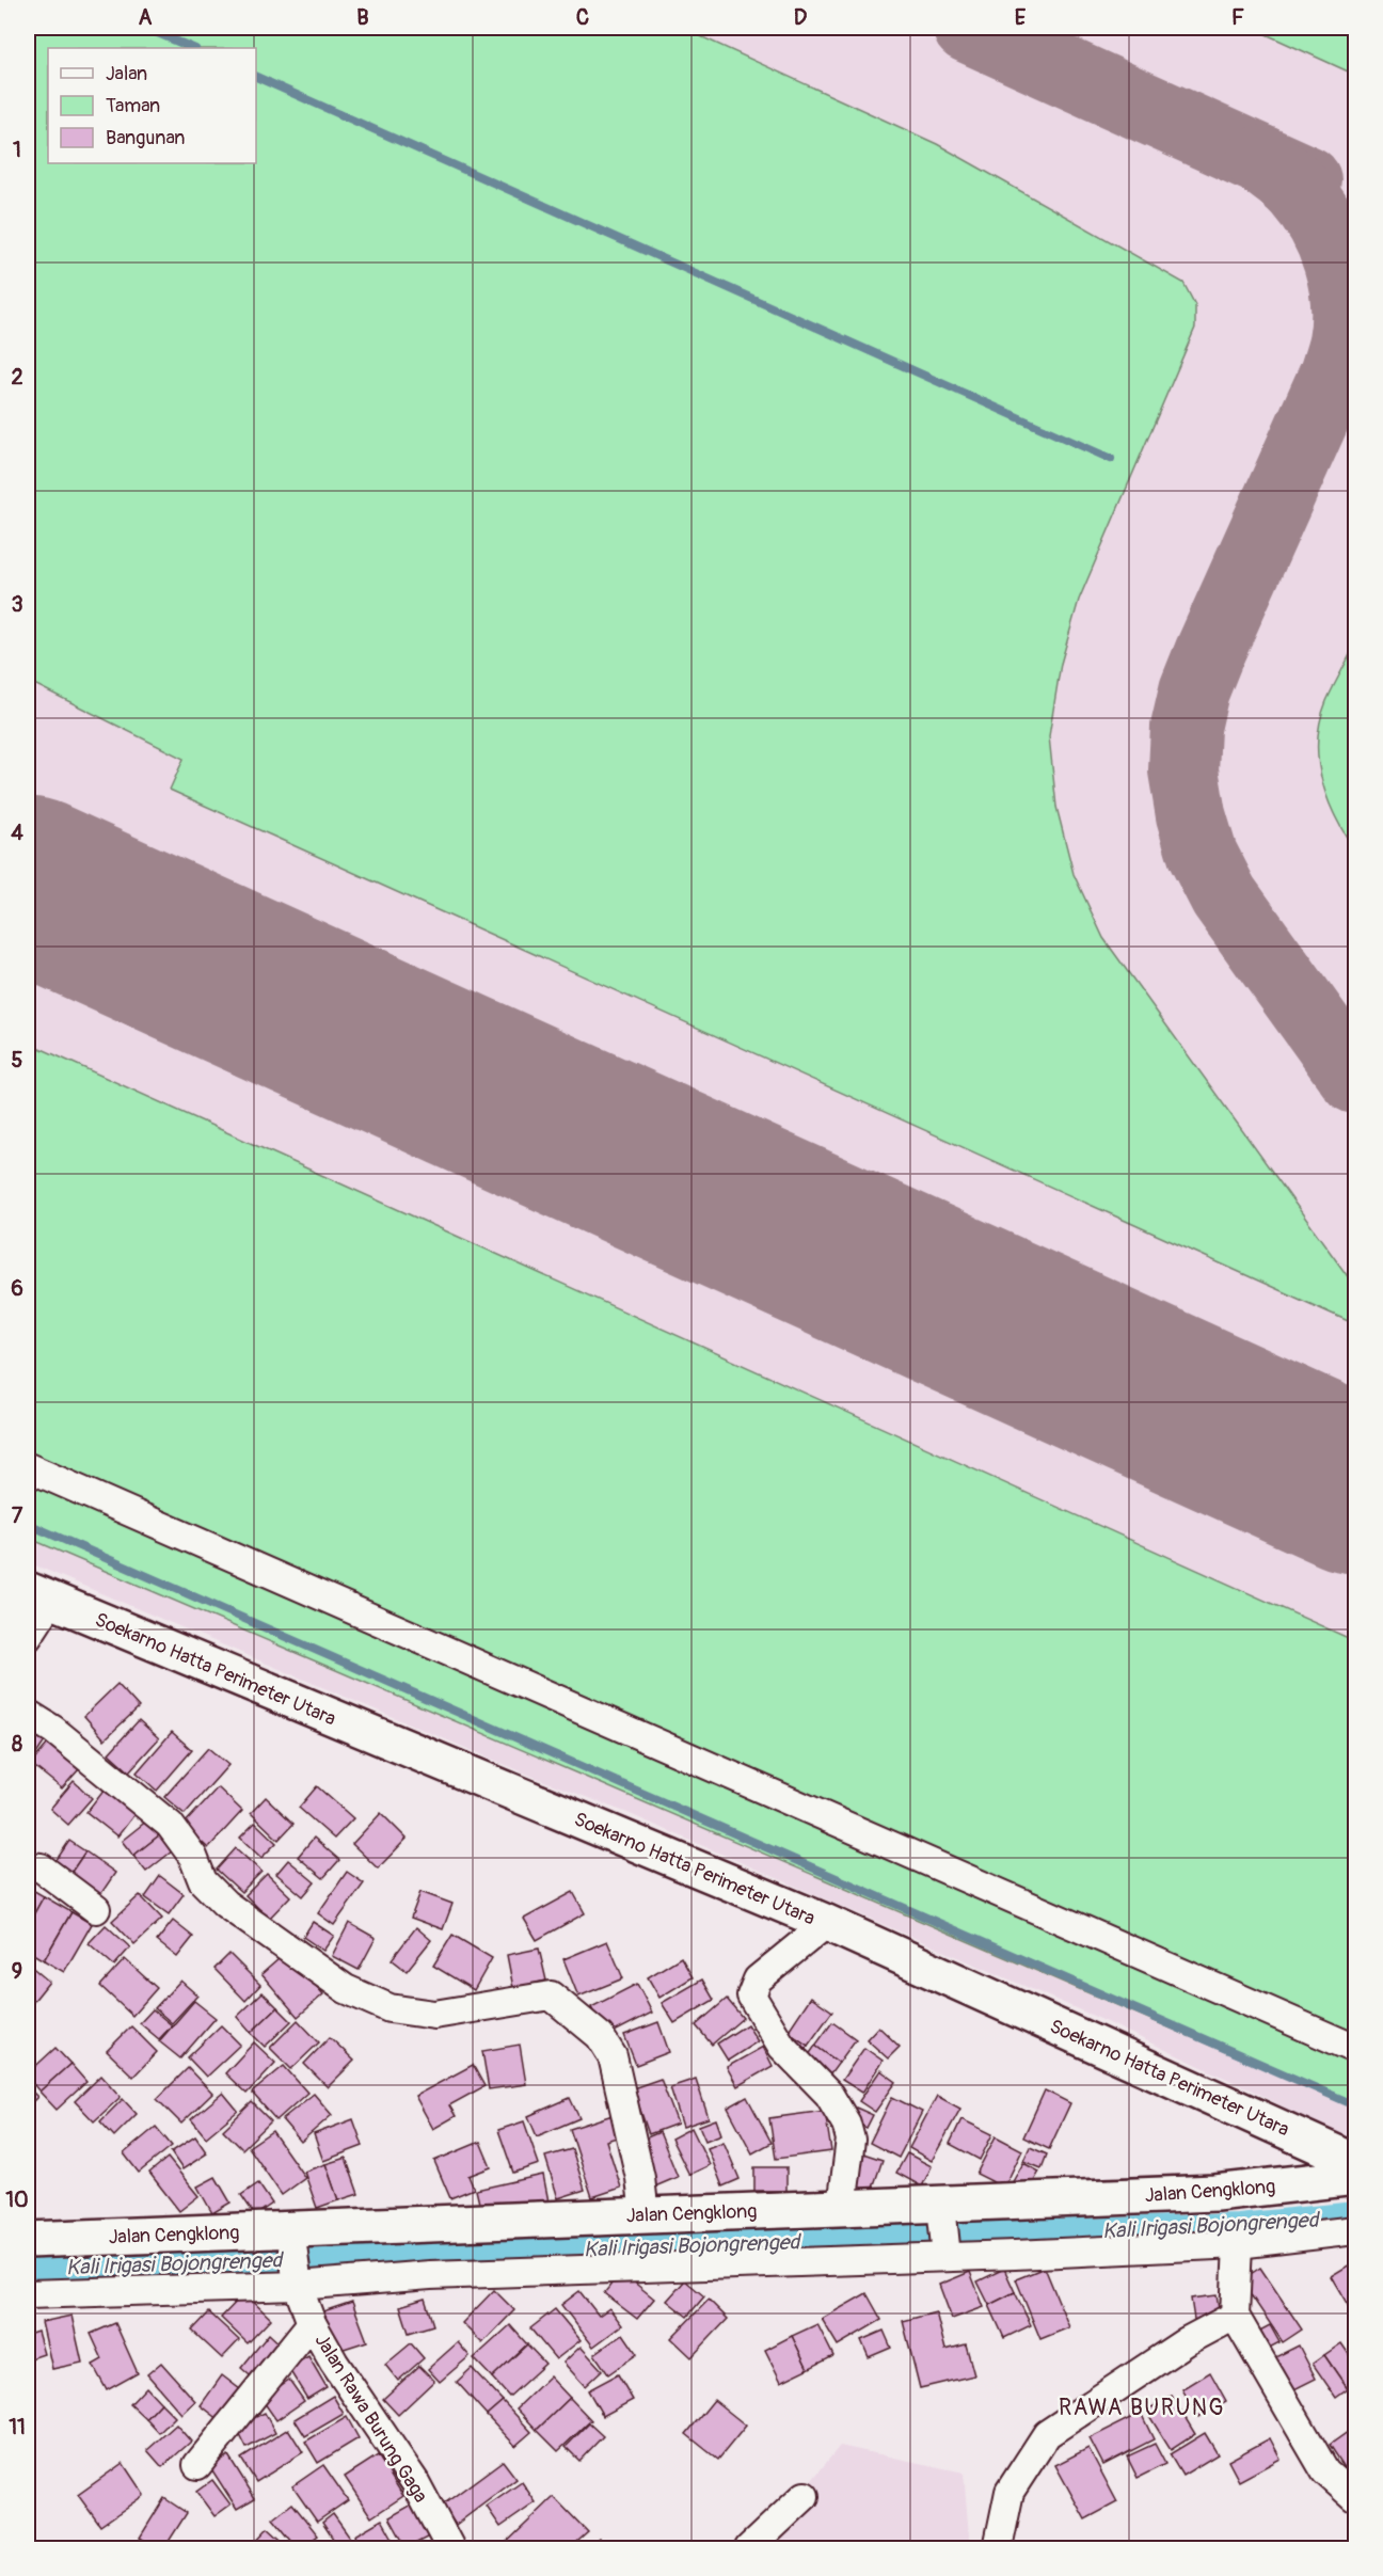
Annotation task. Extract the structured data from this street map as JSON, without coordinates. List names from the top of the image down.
{
  "streets": {
    "main road": ["Soekarno Hatta Perimeter Utara", "Jalan Cengklong"],
    "street": ["Jalan Rawa Burung Gaga"]
  },
  "crossings": [
    ["Jalan Cengklong", "Jalan Rawa Burung Gaga"]
  ],
  "districts": ["RAWA BURUNG"],
  "water": ["Kali Irigasi Bojongrenged"],
  "legend": ["Jalan", "Taman", "Bangunan"],
  "grid": {
    "columns": [
      "A",
      "B",
      "C",
      "D",
      "E",
      "F"
    ],
    "rows": [
      "1",
      "2",
      "3",
      "4",
      "5",
      "6",
      "7",
      "8",
      "9",
      "10",
      "11"
    ]
  }
}
